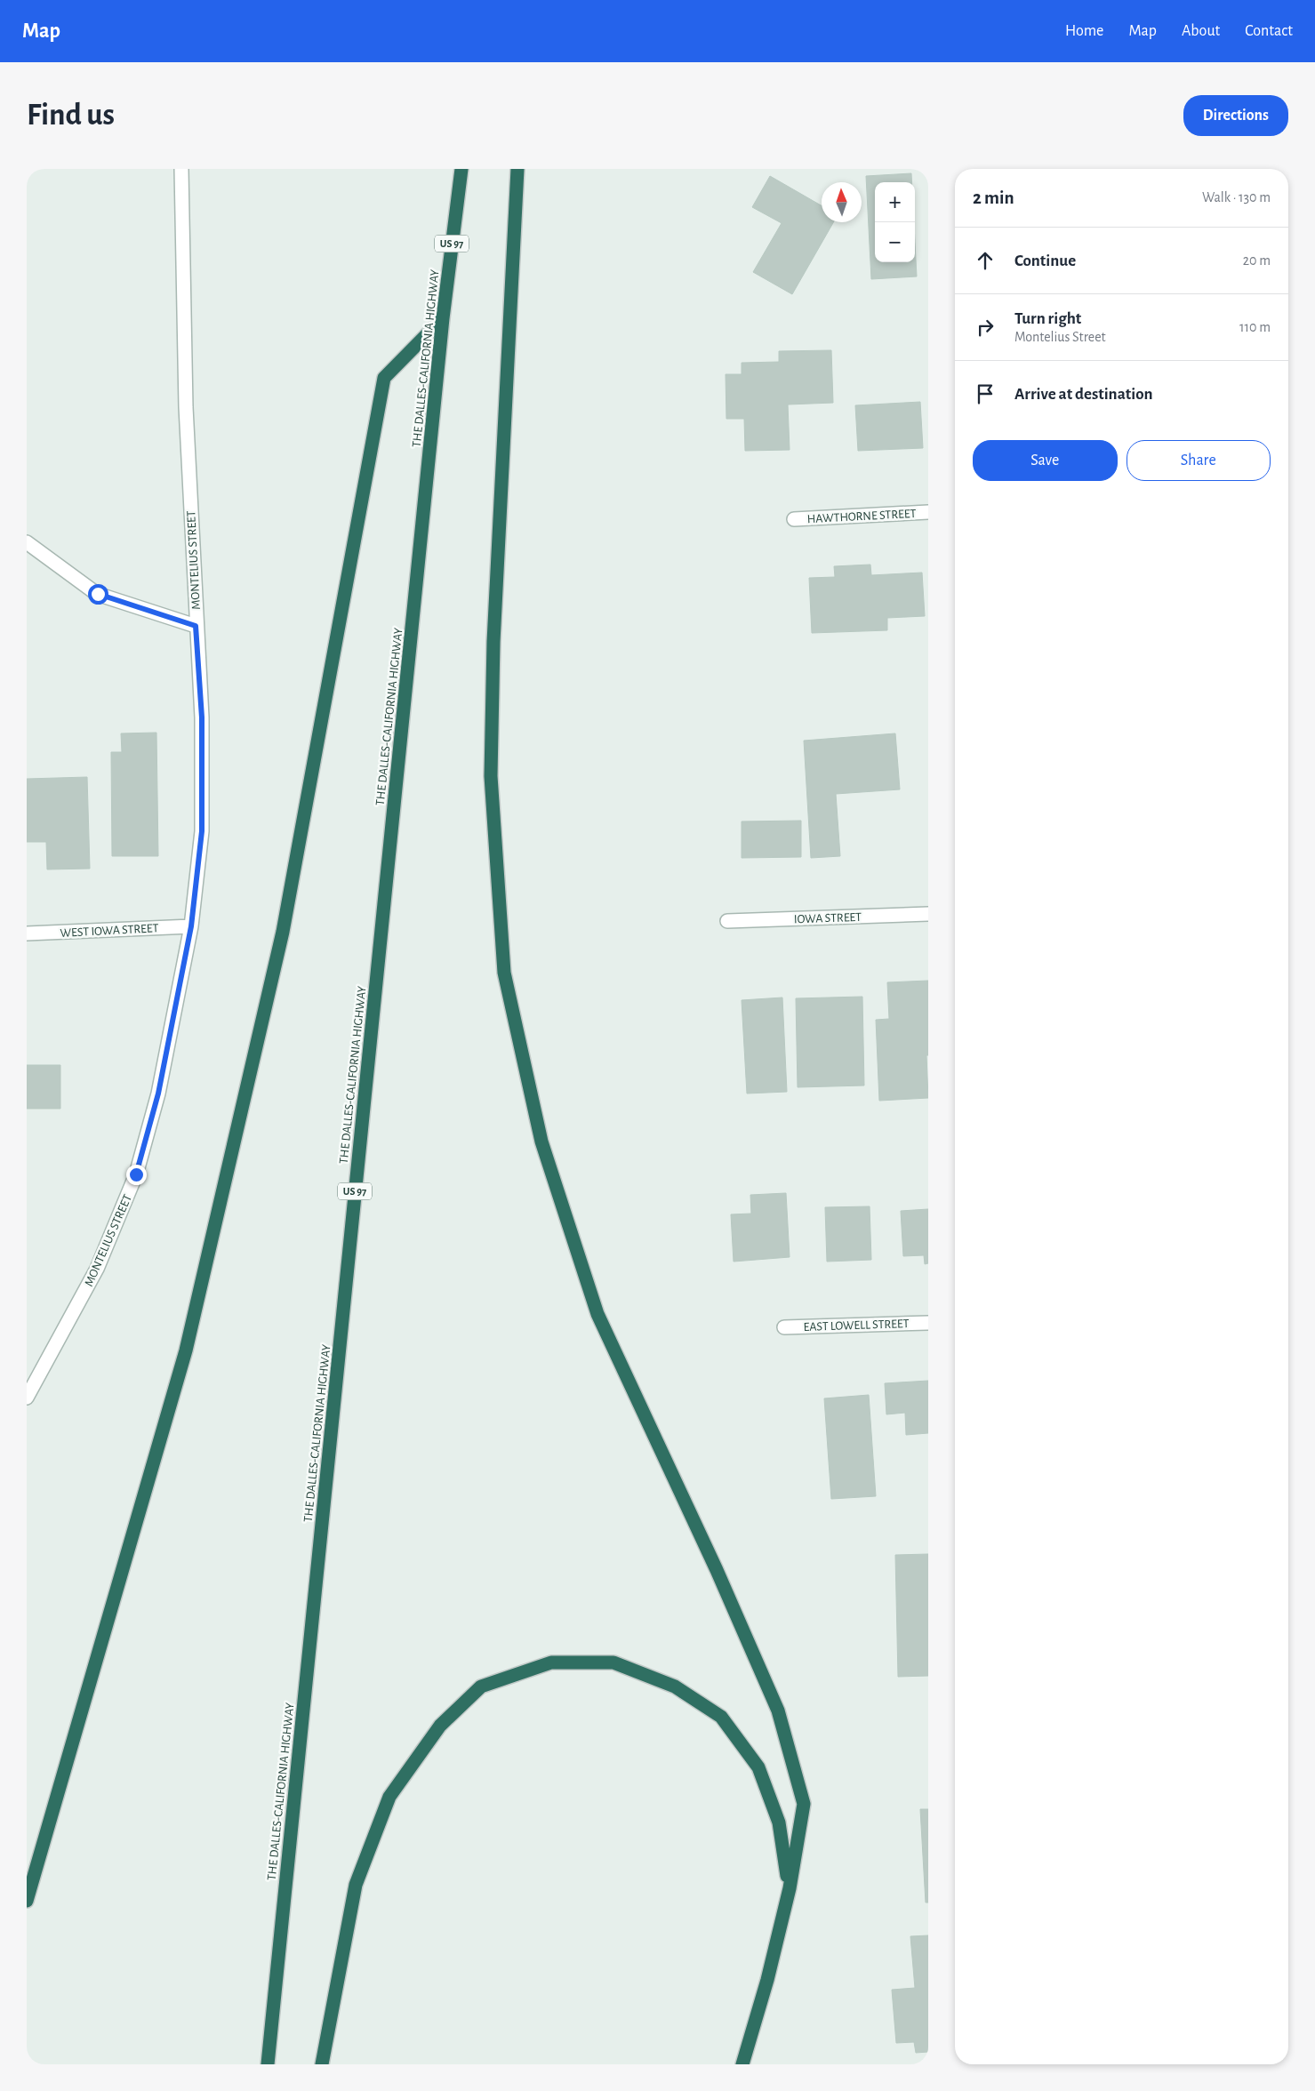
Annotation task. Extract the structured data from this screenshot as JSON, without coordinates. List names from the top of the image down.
{
  "streets": {
    "highway": ["US 97", "THE DALLES-CALIFORNIA HIGHWAY"],
    "street": [
      "HAWTHORNE STREET",
      "MONTELIUS STREET",
      "IOWA STREET",
      "WEST IOWA STREET",
      "EAST LOWELL STREET"
    ]
  },
  "crossings": [
    ["MONTELIUS STREET", "WEST IOWA STREET"]
  ],
  "north": "top",
  "page": {
    "header": "Map",
    "nav": [
      "Home",
      "Map",
      "About",
      "Contact"
    ],
    "buttons": [
      "Directions",
      ["Save", "Share"]
    ],
    "title": "Find us",
    "heading": ["2 min", "Walk · 130 m"],
    "map_buttons": ["+", "−"],
    "list": [
      ["Continue", "20 m"],
      ["Turn right", "Montelius Street", "110 m"],
      "Arrive at destination"
    ]
  }
}
